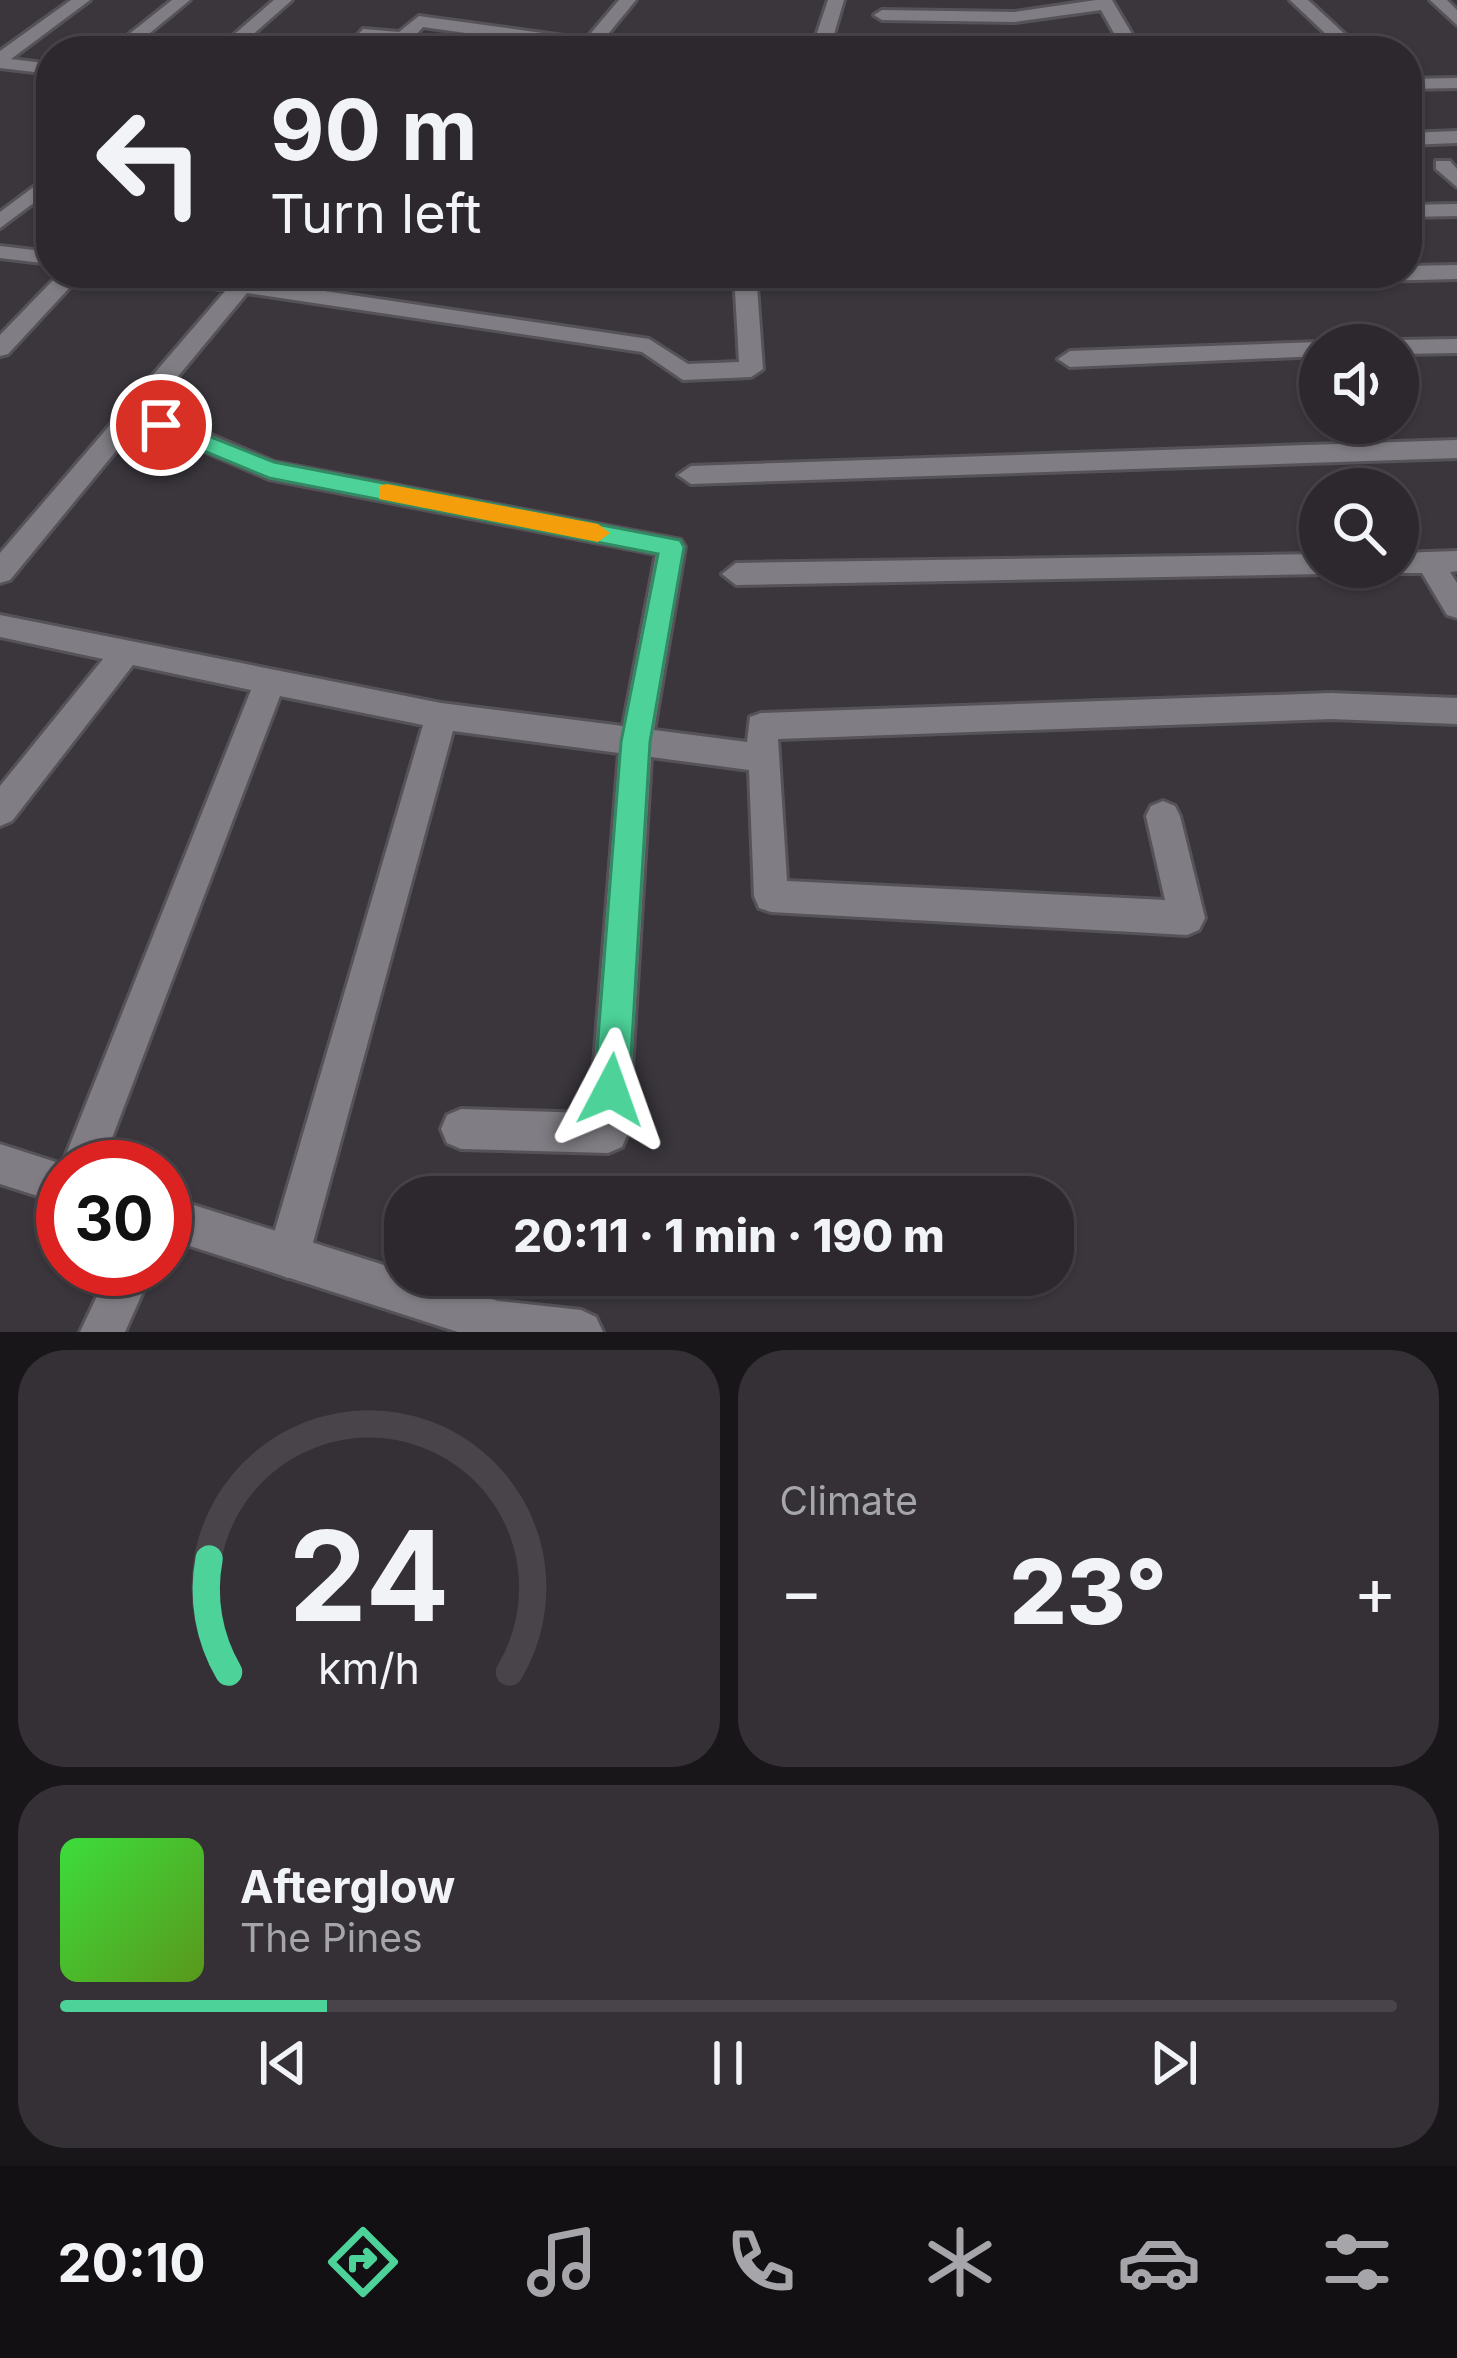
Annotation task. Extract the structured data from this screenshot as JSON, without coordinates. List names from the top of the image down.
{
  "page": {
    "turn": ["90 m", "Turn left"],
    "limit": "30",
    "trip": "20:11 · 1 min · 190 m",
    "tile": "Climate",
    "heat": ["−", "23°", "+"],
    "song": ["Afterglow", "The Pines"],
    "tabs": "20:10",
    "gauge": ["24", "km/h"]
  }
}
